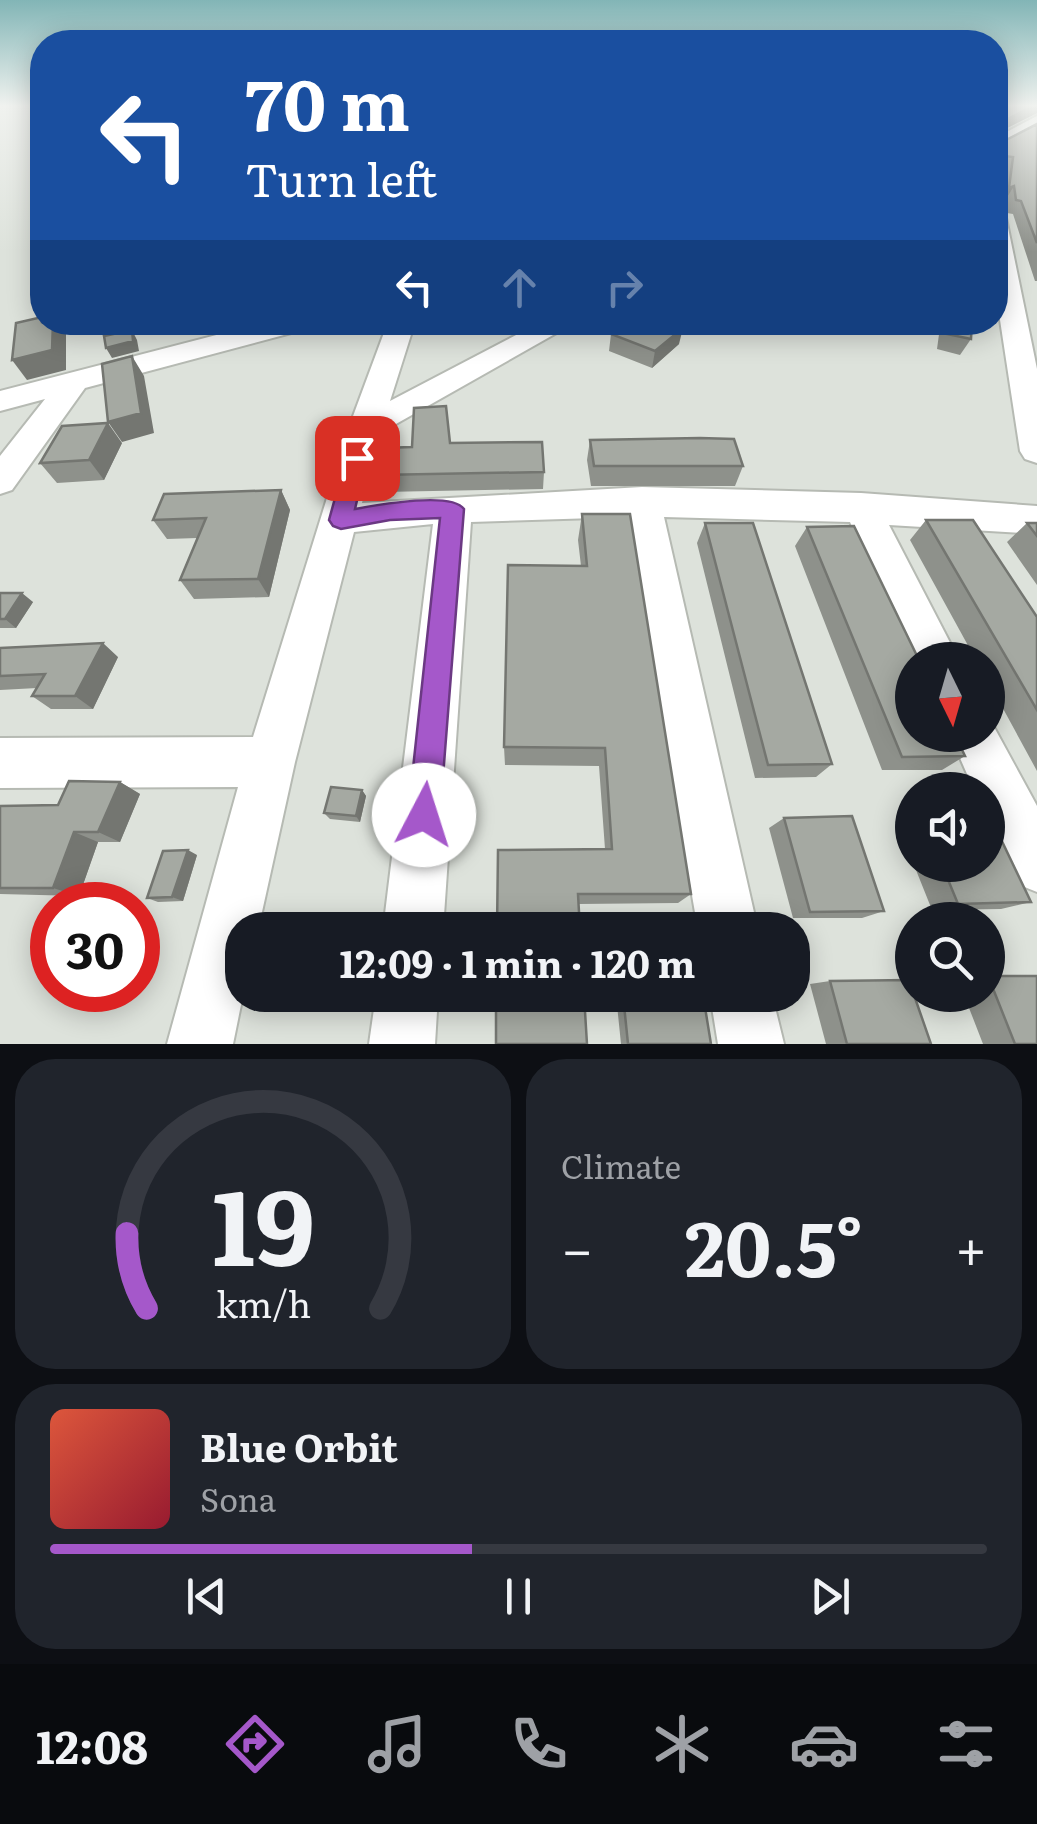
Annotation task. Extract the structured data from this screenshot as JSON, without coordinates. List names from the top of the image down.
{
  "north": "bottom",
  "page": {
    "turn": ["70 m", "Turn left"],
    "limit": "30",
    "trip": "12:09 · 1 min · 120 m",
    "tile": "Climate",
    "heat": ["−", "20.5°", "+"],
    "song": ["Blue Orbit", "Sona"],
    "tabs": "12:08",
    "gauge": ["19", "km/h"]
  }
}
